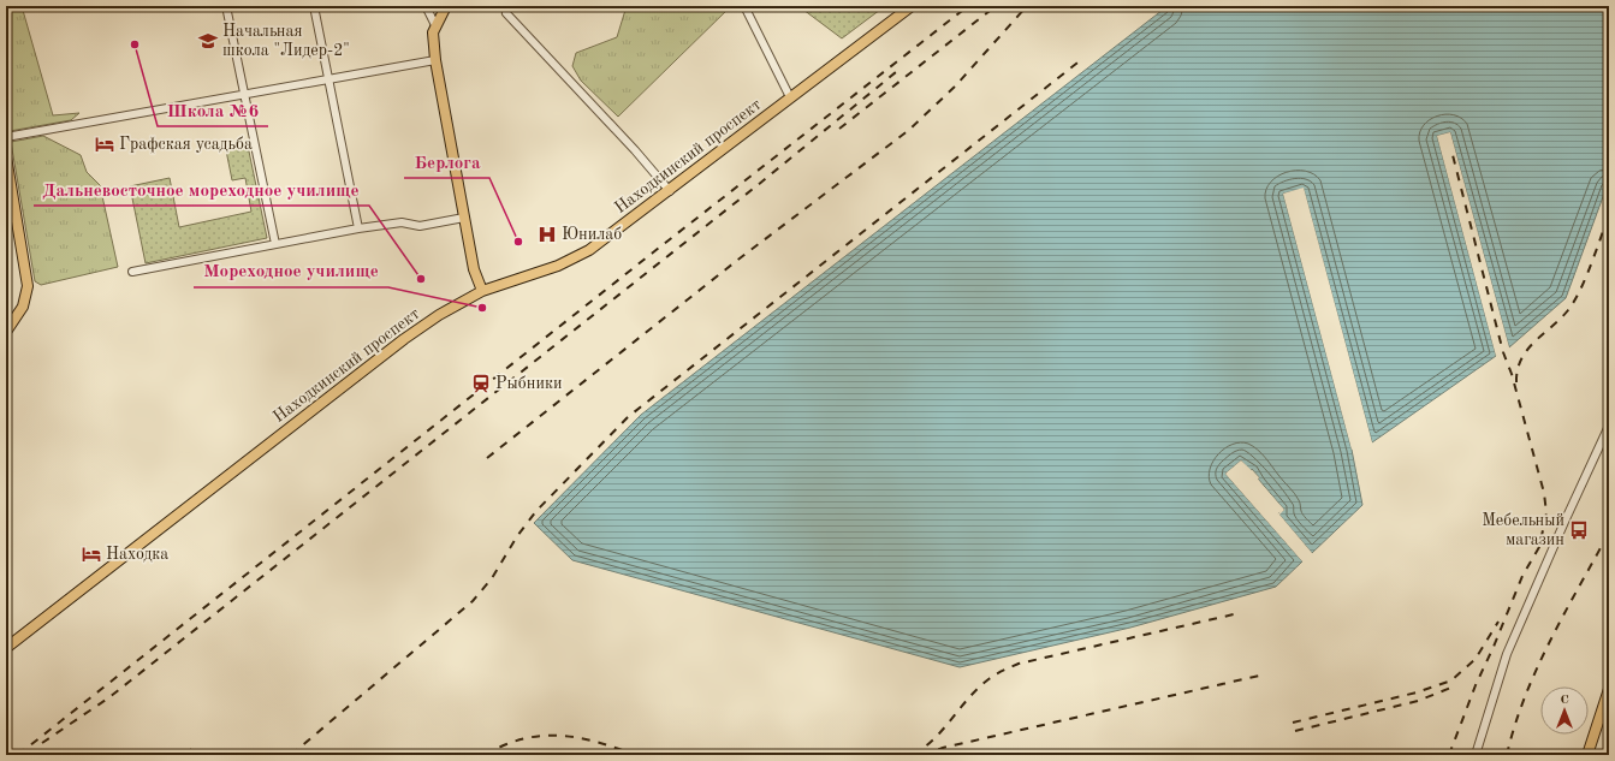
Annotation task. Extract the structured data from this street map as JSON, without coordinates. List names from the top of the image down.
{
  "streets": {
    "main road": ["Находкинский проспект"]
  },
  "places": {
    "school or university": ["Начальная школа \"Лидер-2\""],
    "other": [
      "Школа №6",
      "Берлога",
      "Дальневосточное мореходное училище",
      "Мореходное училище"
    ],
    "hotel": ["Графская усадьба", "Находка"],
    "hospital": ["Юнилаб"],
    "station": ["Рыбники"],
    "bus stop": ["Мебельный магазин"]
  },
  "north": "top"
}
